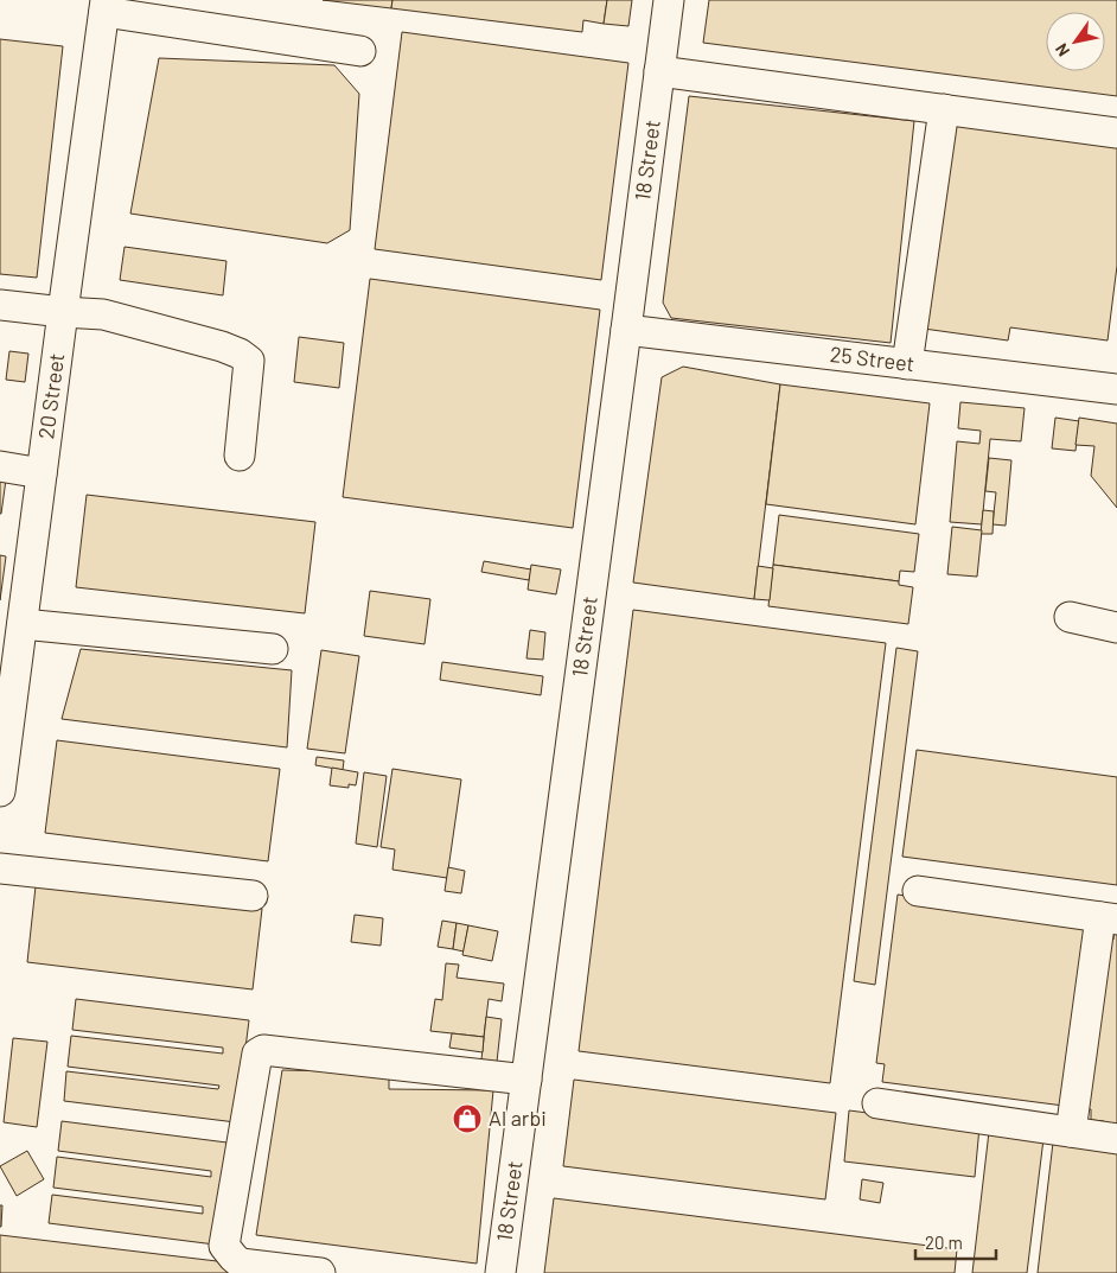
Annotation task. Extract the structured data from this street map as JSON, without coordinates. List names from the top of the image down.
{
  "streets": {
    "street": ["18 Street", "25 Street", "20 Street"]
  },
  "crossings": [
    ["18 Street", "25 Street"]
  ],
  "places": {
    "shop": ["Al arbi"]
  },
  "scale_bar": "20 m",
  "north": "bottom left"
}
